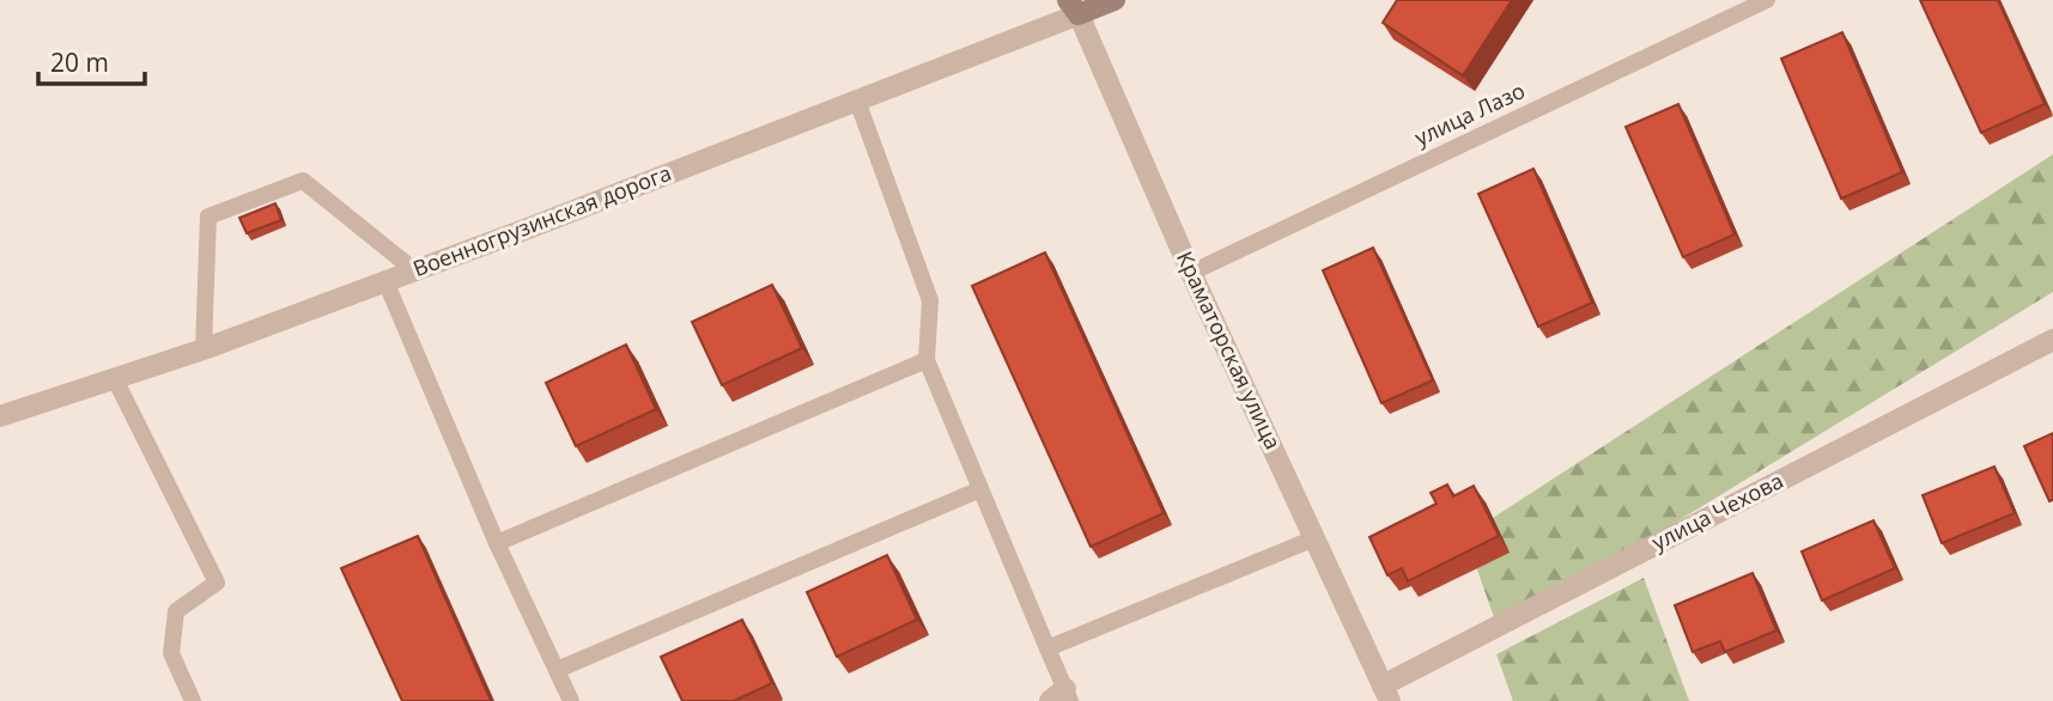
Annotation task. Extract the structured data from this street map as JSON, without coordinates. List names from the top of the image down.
{
  "streets": {
    "street": ["Военногрузинская дорога", "Краматорская улица", "улица Чехова"],
    "lane": ["улица Лазо"]
  },
  "crossings": [
    ["улица Лазо", "Краматорская улица"],
    ["Военногрузинская дорога", "Краматорская улица"],
    ["Краматорская улица", "улица Чехова"]
  ],
  "scale_bar": "20 m"
}
